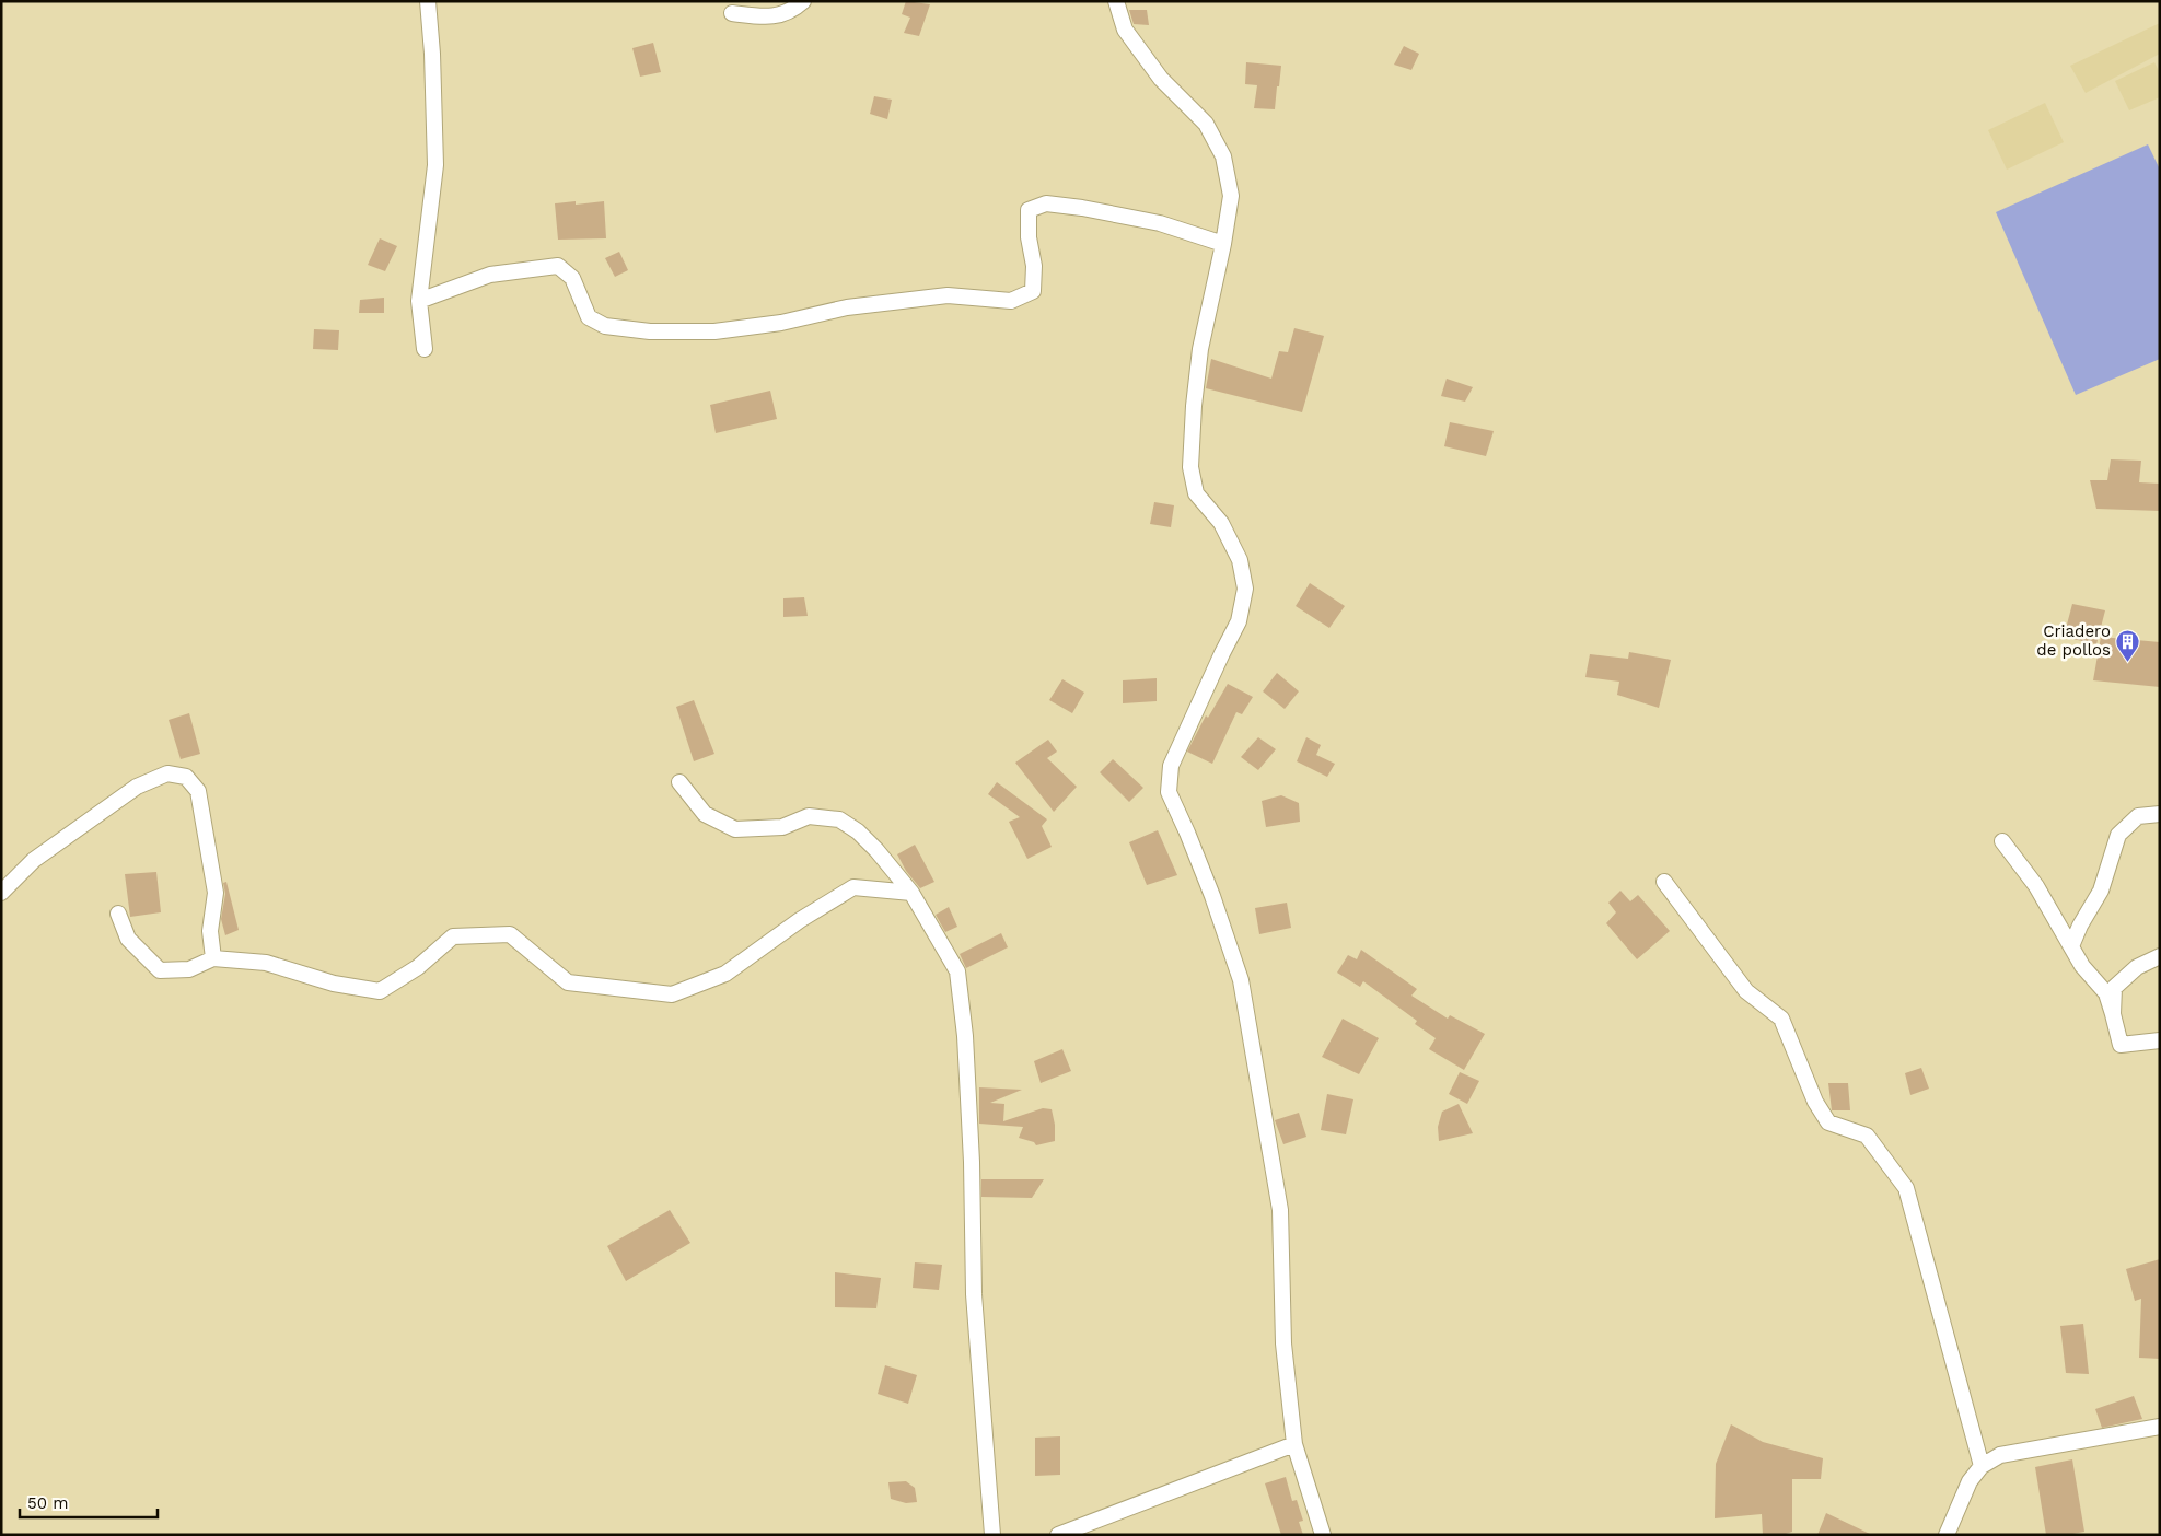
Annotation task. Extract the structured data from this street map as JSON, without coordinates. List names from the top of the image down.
{
  "places": {
    "building": ["Criadero de pollos"]
  },
  "scale_bar": "50 m"
}
